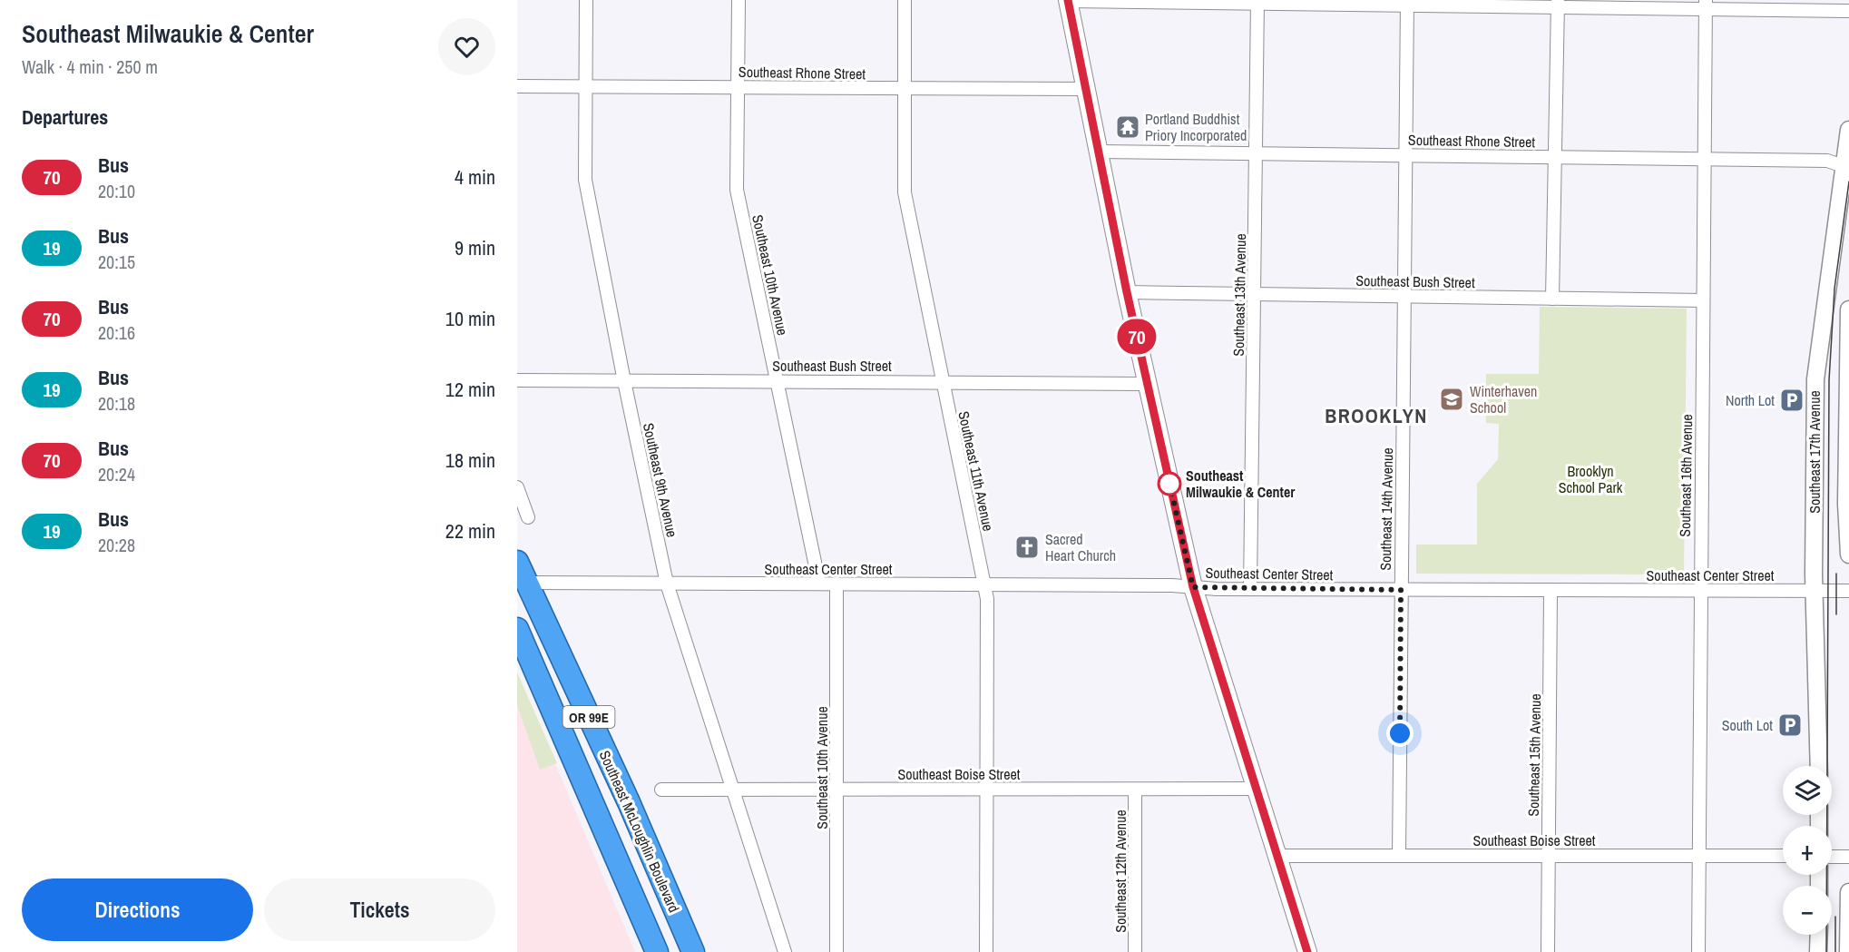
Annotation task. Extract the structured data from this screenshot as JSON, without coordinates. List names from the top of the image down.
{
  "streets": {
    "highway": ["OR 99E", "Southeast McLoughlin Boulevard"],
    "street": [
      "Southeast Rhone Street",
      "Southeast 10th Avenue",
      "Southeast Bush Street",
      "Southeast 13th Avenue",
      "Southeast 17th Avenue",
      "Southeast 11th Avenue",
      "Southeast 16th Avenue",
      "Southeast 9th Avenue",
      "Southeast 14th Avenue",
      "Southeast Center Street",
      "Southeast 15th Avenue",
      "Southeast Boise Street",
      "Southeast 12th Avenue"
    ]
  },
  "crossings": [
    ["Southeast Rhone Street", "Southeast 10th Avenue"],
    ["Southeast Rhone Street", "Southeast 13th Avenue"],
    ["Southeast Rhone Street", "Southeast 17th Avenue"],
    ["Southeast Rhone Street", "Southeast 11th Avenue"],
    ["Southeast Rhone Street", "Southeast 16th Avenue"],
    ["Southeast Rhone Street", "Southeast 9th Avenue"],
    ["Southeast Rhone Street", "Southeast 14th Avenue"],
    ["Southeast 10th Avenue", "Southeast Bush Street"],
    ["Southeast 10th Avenue", "Southeast Center Street"],
    ["Southeast 10th Avenue", "Southeast Boise Street"],
    ["Southeast Bush Street", "Southeast 13th Avenue"],
    ["Southeast Bush Street", "Southeast 11th Avenue"],
    ["Southeast Bush Street", "Southeast 16th Avenue"],
    ["Southeast Bush Street", "Southeast 9th Avenue"],
    ["Southeast Bush Street", "Southeast 14th Avenue"],
    ["Southeast 13th Avenue", "Southeast Center Street"],
    ["Southeast 17th Avenue", "Southeast Center Street"],
    ["Southeast 11th Avenue", "Southeast Center Street"],
    ["Southeast 11th Avenue", "Southeast Boise Street"],
    ["Southeast 16th Avenue", "Southeast Center Street"],
    ["Southeast 16th Avenue", "Southeast Boise Street"],
    ["Southeast 9th Avenue", "Southeast Center Street"],
    ["Southeast 9th Avenue", "Southeast Boise Street"],
    ["Southeast 14th Avenue", "Southeast Center Street"],
    ["Southeast 14th Avenue", "Southeast Boise Street"],
    ["Southeast Center Street", "Southeast 15th Avenue"],
    ["Southeast Center Street", "Southeast McLoughlin Boulevard"],
    ["Southeast 15th Avenue", "Southeast Boise Street"],
    ["Southeast Boise Street", "Southeast 12th Avenue"]
  ],
  "districts": ["BROOKLYN"],
  "parks": ["Brooklyn School Park"],
  "places": {
    "temple": ["Portland Buddhist Priory Incorporated"],
    "school or university": ["Winterhaven School"],
    "parking": ["North Lot", "South Lot"],
    "other": ["Southeast Milwaukie & Center"],
    "church": ["Sacred Heart Church"]
  },
  "lines": ["bus line 70"],
  "page": {
    "heading": [
      ["Southeast Milwaukie & Center", "Walk · 4 min · 250 m"],
      "Departures"
    ],
    "on_map": "70",
    "list": [
      {
        "mark": "70",
        "name": "Bus",
        "note": "20:10",
        "value": "4 min"
      },
      {
        "mark": "19",
        "name": "Bus",
        "note": "20:15",
        "value": "9 min"
      },
      {
        "mark": "70",
        "name": "Bus",
        "note": "20:16",
        "value": "10 min"
      },
      {
        "mark": "19",
        "name": "Bus",
        "note": "20:18",
        "value": "12 min"
      },
      {
        "mark": "70",
        "name": "Bus",
        "note": "20:24",
        "value": "18 min"
      },
      {
        "mark": "19",
        "name": "Bus",
        "note": "20:28",
        "value": "22 min"
      }
    ],
    "map_buttons": ["+", "−"],
    "buttons": ["Directions", "Tickets"]
  }
}
